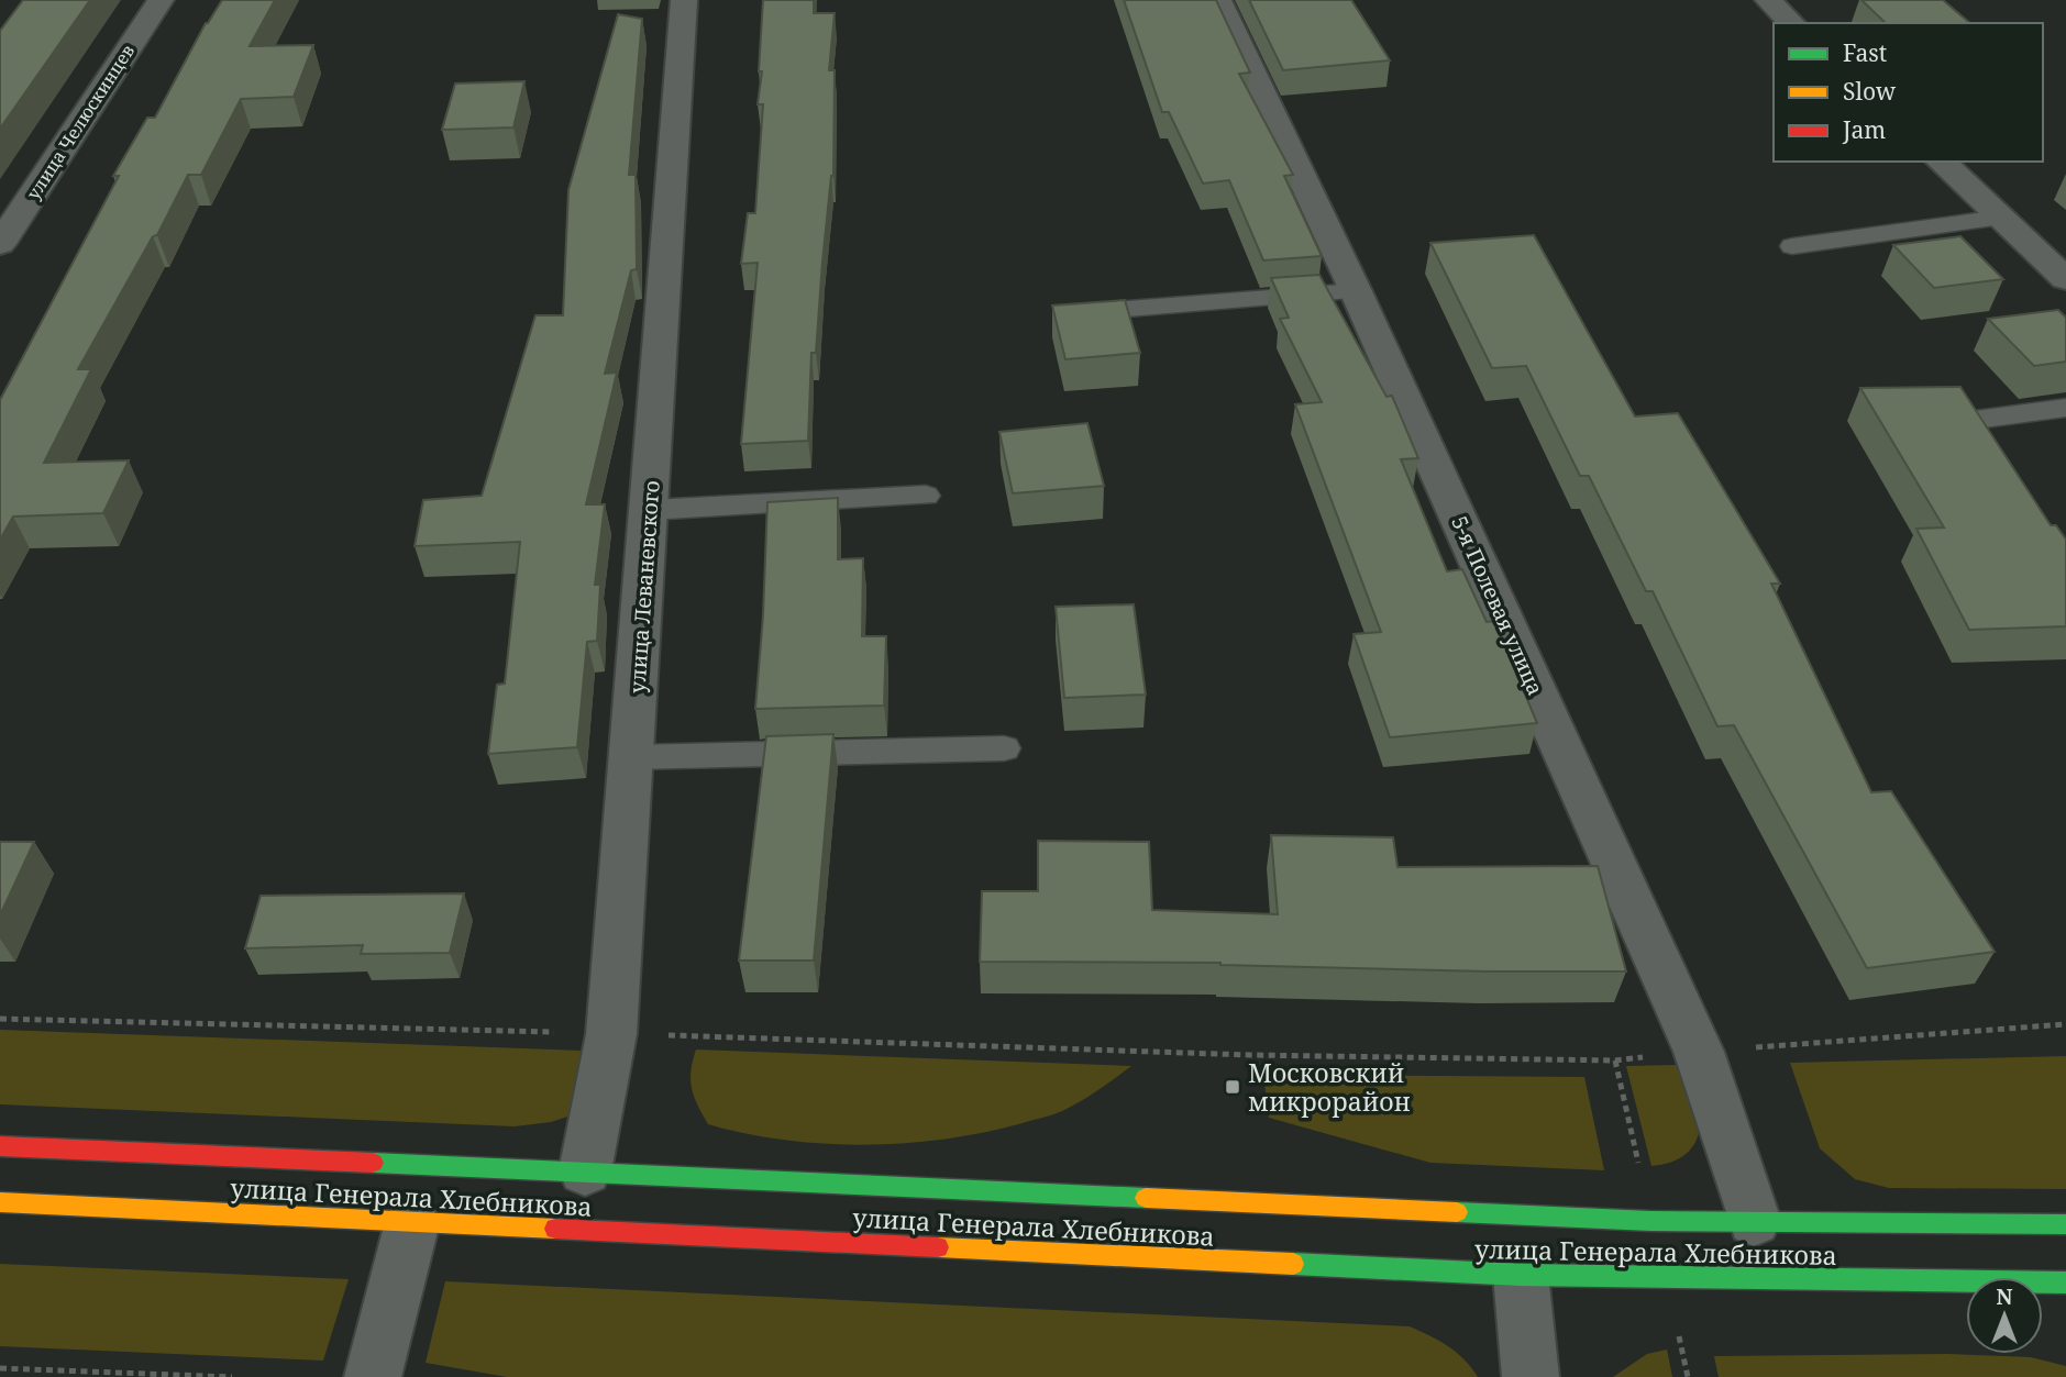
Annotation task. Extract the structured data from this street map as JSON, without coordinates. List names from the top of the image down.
{
  "streets": {
    "main road": ["улица Генерала Хлебникова"],
    "street": ["улица Челюскинцев", "улица Леваневского", "5-я Полевая улица"]
  },
  "crossings": [
    ["улица Леваневского", "улица Генерала Хлебникова"],
    ["5-я Полевая улица", "улица Генерала Хлебникова"]
  ],
  "places": {
    "transit": ["Московский микрорайон"]
  },
  "legend": ["Fast", "Slow", "Jam"],
  "north": "top"
}
